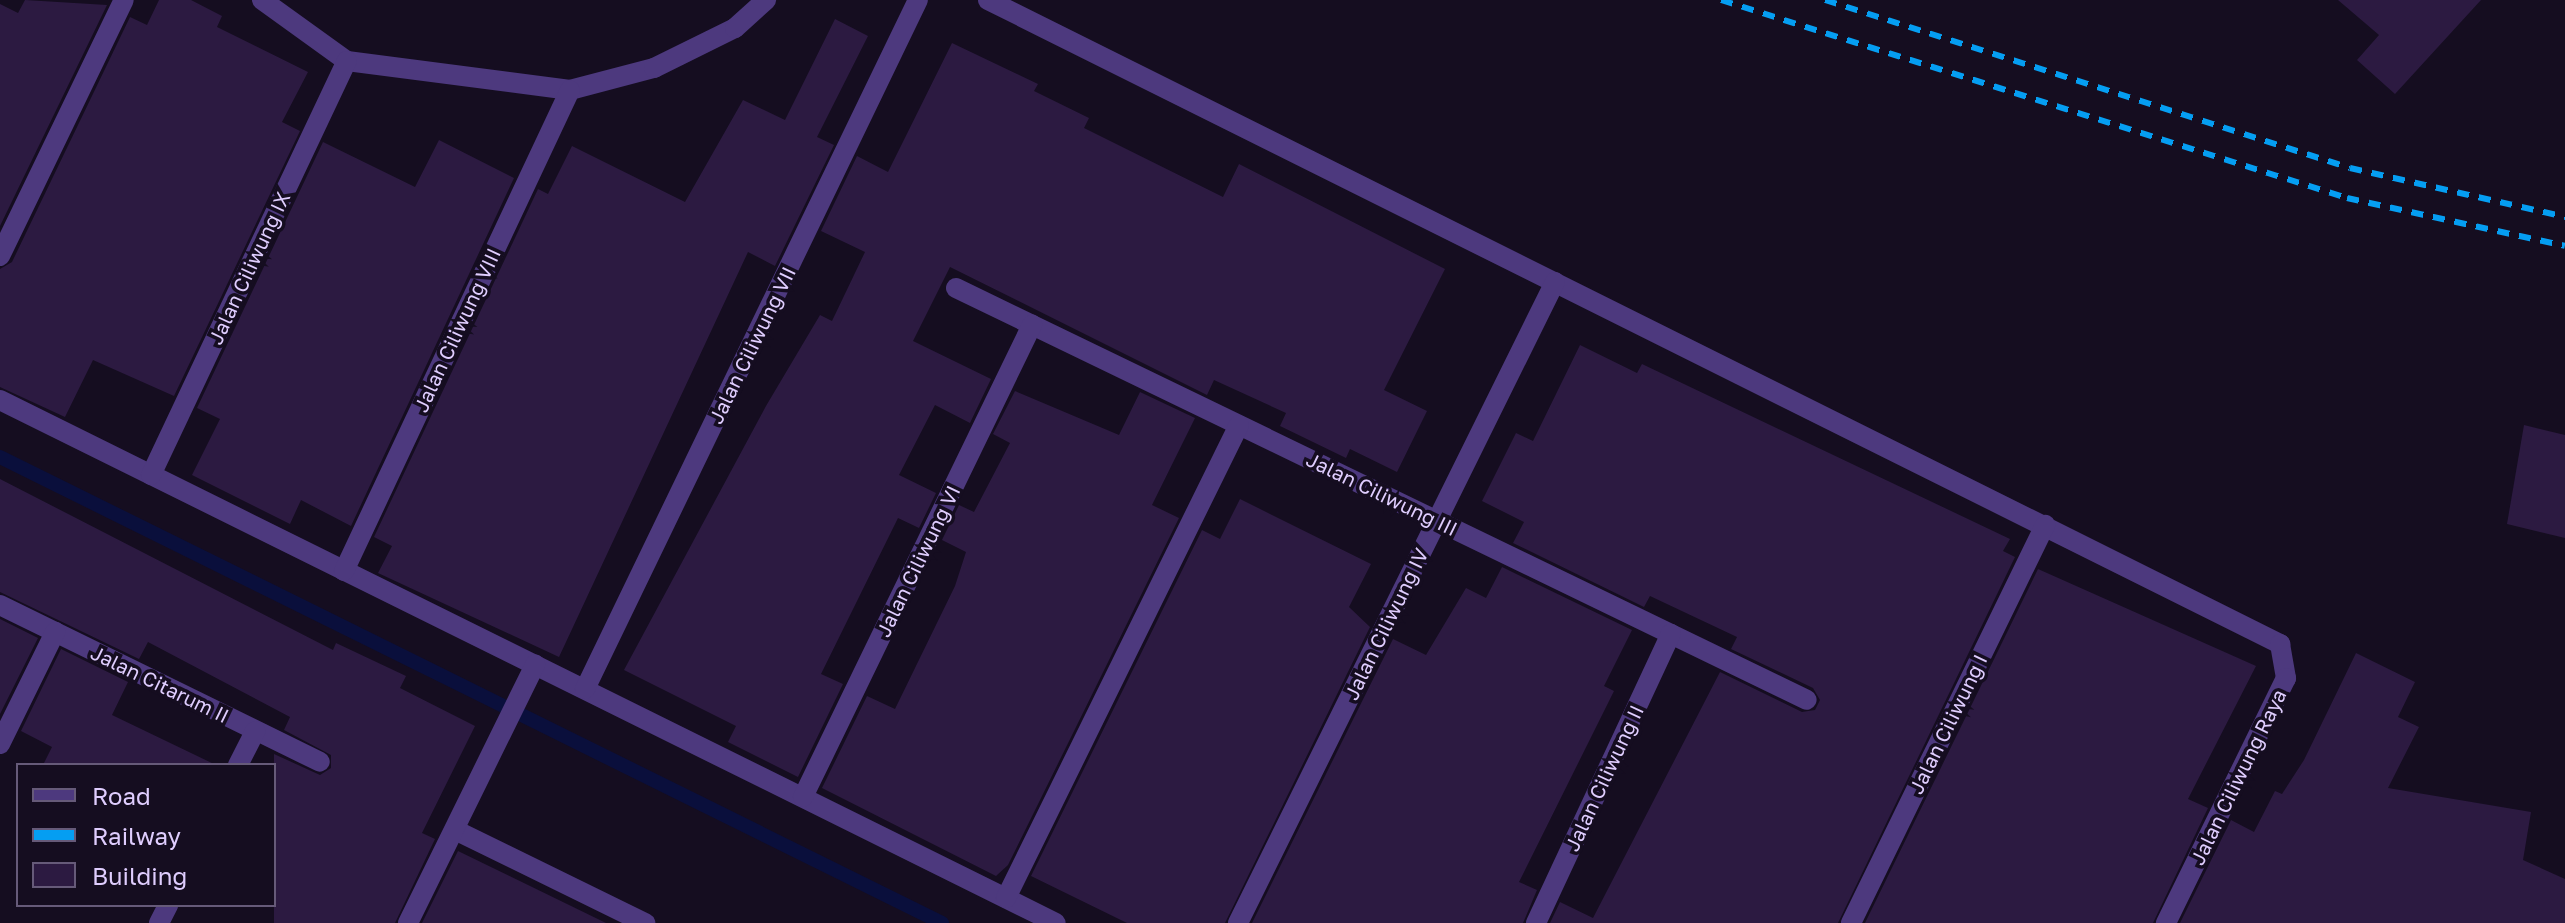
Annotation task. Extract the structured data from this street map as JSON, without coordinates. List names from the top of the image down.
{
  "streets": {
    "street": [
      "Jalan Ciliwung IX",
      "Jalan Ciliwung VIII",
      "Jalan Ciliwung VII",
      "Jalan Ciliwung III",
      "Jalan Ciliwung VI",
      "Jalan Ciliwung IV",
      "Jalan Citarum II",
      "Jalan Ciliwung I",
      "Jalan Ciliwung Raya",
      "Jalan Ciliwung II"
    ]
  },
  "crossings": [
    ["Jalan Ciliwung III", "Jalan Ciliwung VI"],
    ["Jalan Ciliwung III", "Jalan Ciliwung IV"],
    ["Jalan Ciliwung III", "Jalan Ciliwung II"],
    ["Jalan Ciliwung I", "Jalan Ciliwung Raya"]
  ],
  "legend": ["Road", "Railway", "Building"]
}
